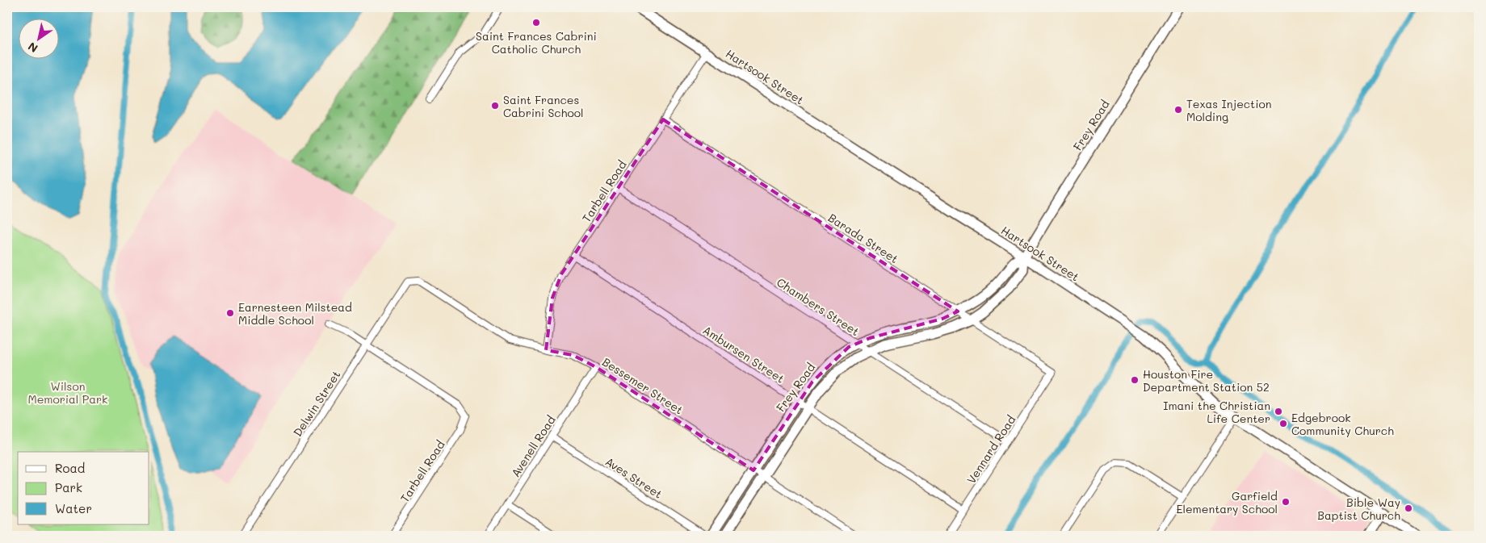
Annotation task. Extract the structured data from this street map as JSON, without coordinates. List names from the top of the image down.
{
  "streets": {
    "street": [
      "Hartsook Street",
      "Frey Road",
      "Tarbell Road",
      "Barada Street",
      "Chambers Street",
      "Ambursen Street",
      "Bessemer Street",
      "Delwin Street",
      "Avenell Road",
      "Vennard Road",
      "Aves Street"
    ]
  },
  "crossings": [
    ["Hartsook Street", "Frey Road"],
    ["Hartsook Street", "Tarbell Road"],
    ["Frey Road", "Barada Street"],
    ["Frey Road", "Chambers Street"],
    ["Frey Road", "Ambursen Street"],
    ["Frey Road", "Bessemer Street"],
    ["Tarbell Road", "Barada Street"],
    ["Tarbell Road", "Chambers Street"],
    ["Tarbell Road", "Ambursen Street"],
    ["Tarbell Road", "Bessemer Street"],
    ["Tarbell Road", "Delwin Street"],
    ["Barada Street", "Vennard Road"],
    ["Chambers Street", "Vennard Road"],
    ["Ambursen Street", "Vennard Road"],
    ["Bessemer Street", "Delwin Street"],
    ["Bessemer Street", "Avenell Road"],
    ["Avenell Road", "Aves Street"]
  ],
  "parks": ["Wilson Memorial Park"],
  "places": [
    "Saint Frances Cabrini Catholic Church",
    "Saint Frances Cabrini School",
    "Texas Injection Molding",
    "Earnesteen Milstead Middle School",
    "Houston Fire Department Station 52",
    "Imani the Christian Life Center",
    "Edgebrook Community Church",
    "Garfield Elementary School",
    "Bible Way Baptist Church"
  ],
  "legend": ["Road", "Park", "Water"],
  "north": "bottom left"
}
